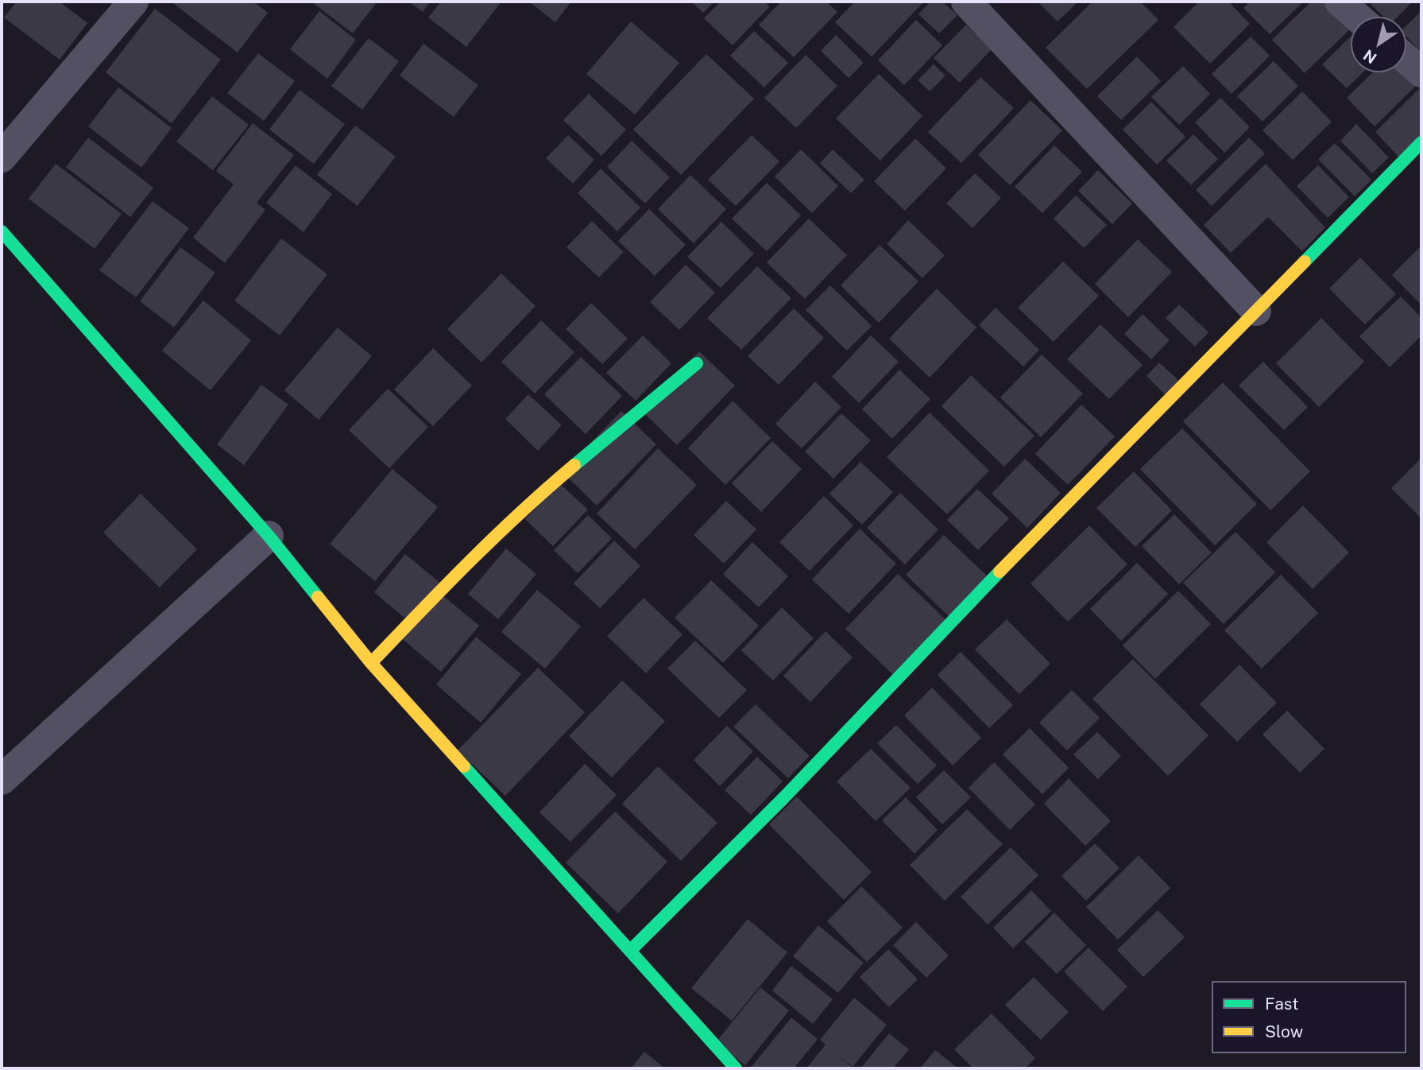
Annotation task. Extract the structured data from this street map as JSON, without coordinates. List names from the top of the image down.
{
  "legend": ["Fast", "Slow"],
  "north": "bottom left"
}
